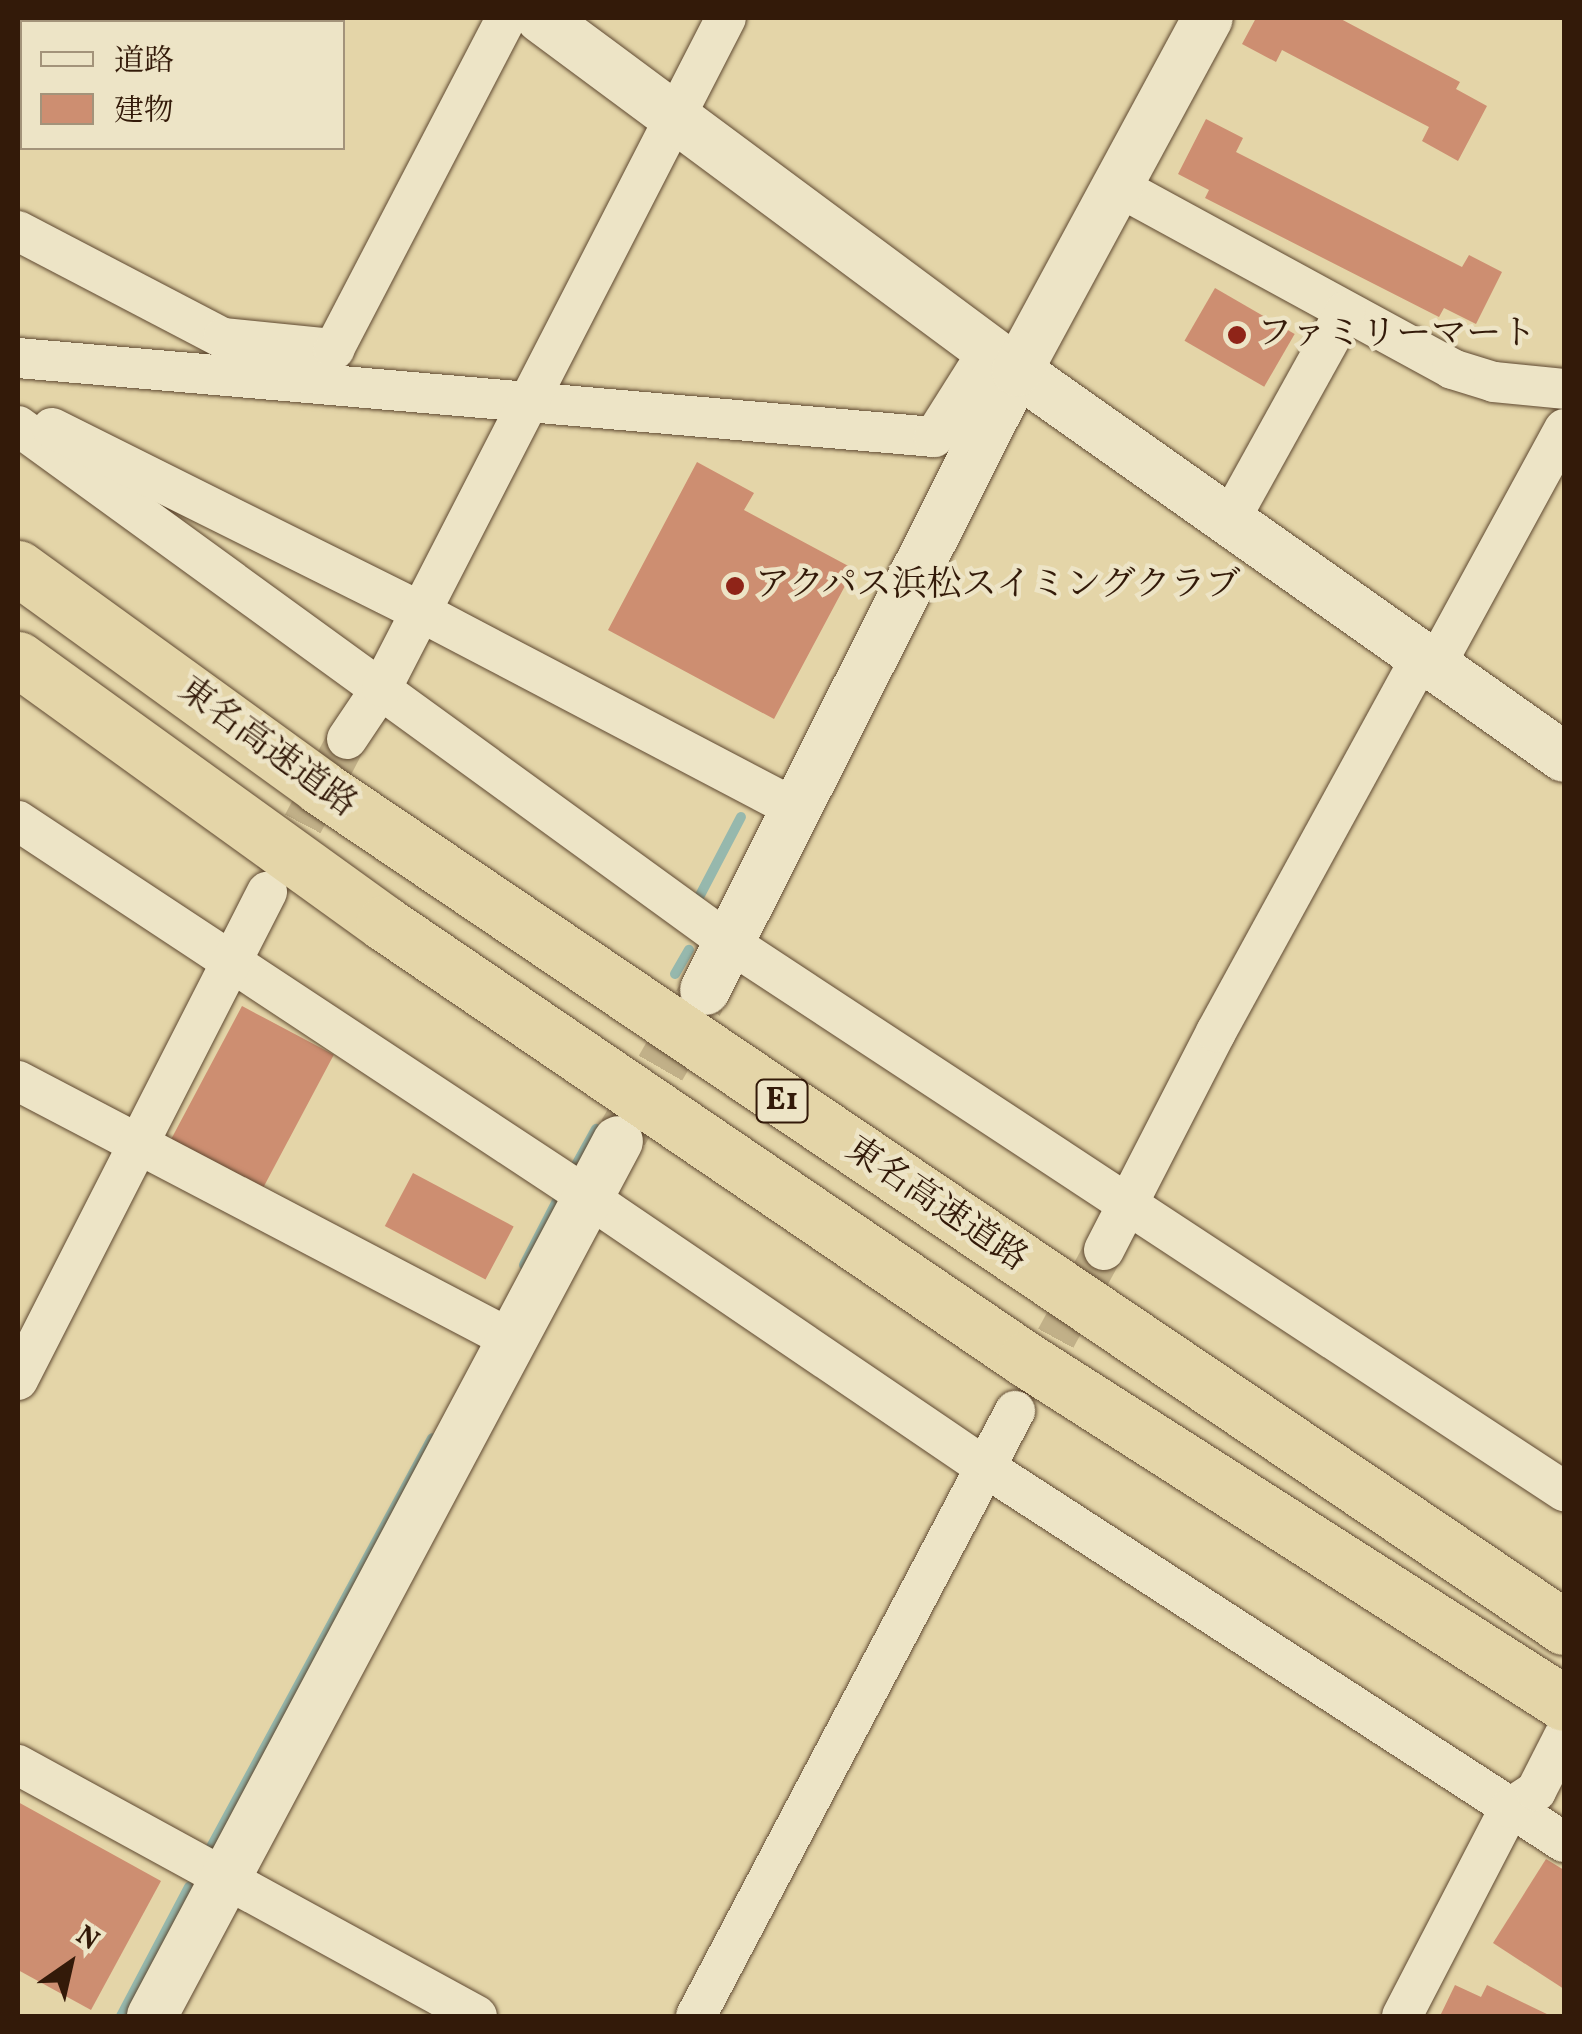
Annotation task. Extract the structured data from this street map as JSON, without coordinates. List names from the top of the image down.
{
  "streets": {
    "highway": ["東名高速道路", "E1"]
  },
  "places": ["ファミリーマート", "アクパス浜松スイミングクラブ"],
  "legend": ["道路", "建物"],
  "north": "top right"
}
